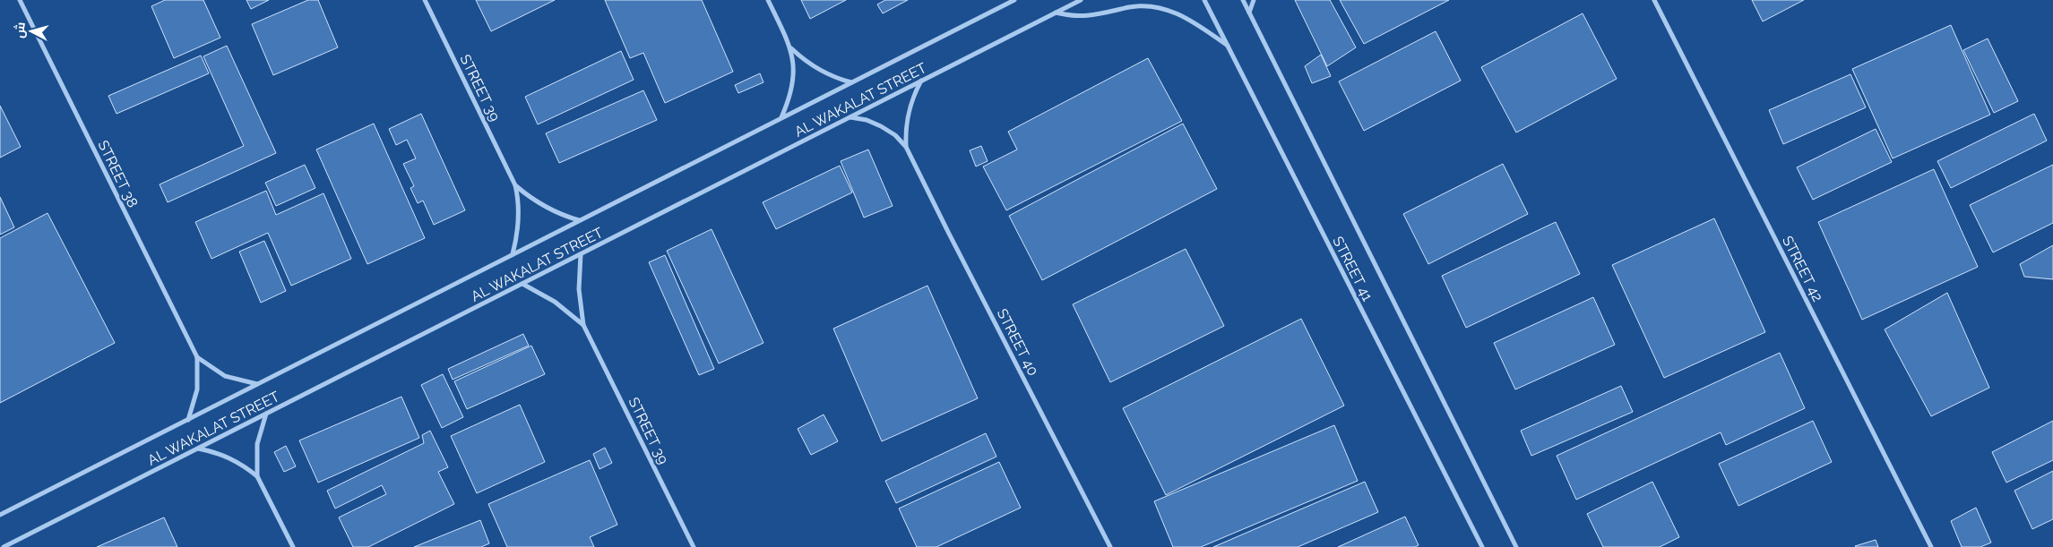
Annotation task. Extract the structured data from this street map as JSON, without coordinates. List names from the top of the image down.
{
  "streets": {
    "street": [
      "STREET 39",
      "AL WAKALAT STREET",
      "STREET 38",
      "STREET 41",
      "STREET 42",
      "STREET 40"
    ]
  },
  "crossings": [
    ["STREET 39", "AL WAKALAT STREET"],
    ["AL WAKALAT STREET", "STREET 38"],
    ["AL WAKALAT STREET", "STREET 40"]
  ],
  "north": "left"
}
